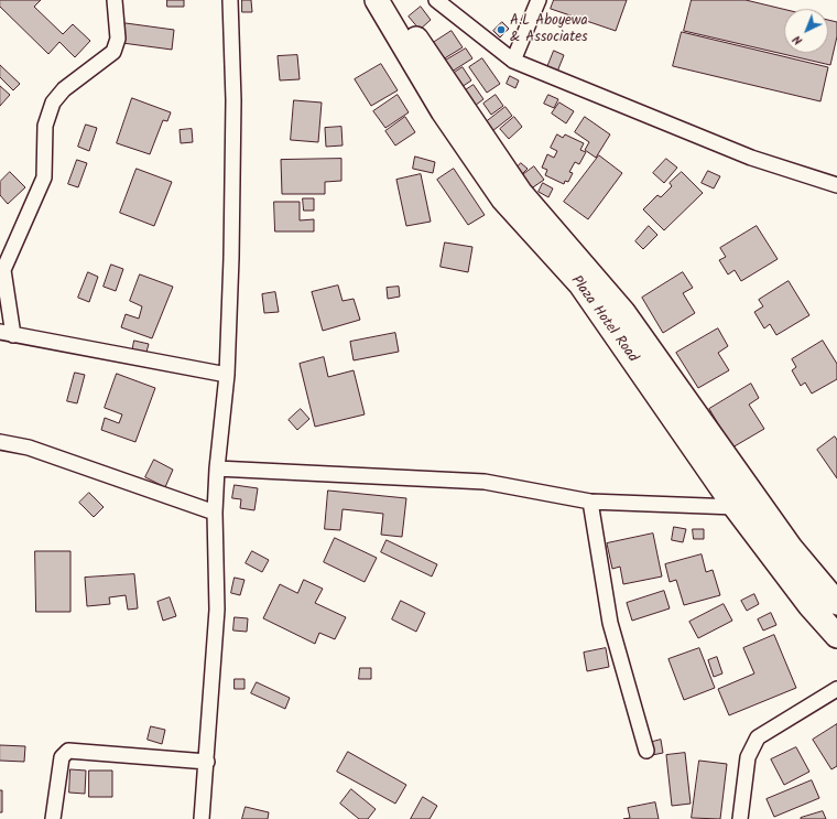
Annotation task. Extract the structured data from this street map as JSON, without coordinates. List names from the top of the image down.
{
  "streets": {
    "main road": ["Plaza Hotel Road"]
  },
  "places": ["A.L Aboyewa & Associates"],
  "north": "bottom left"
}
